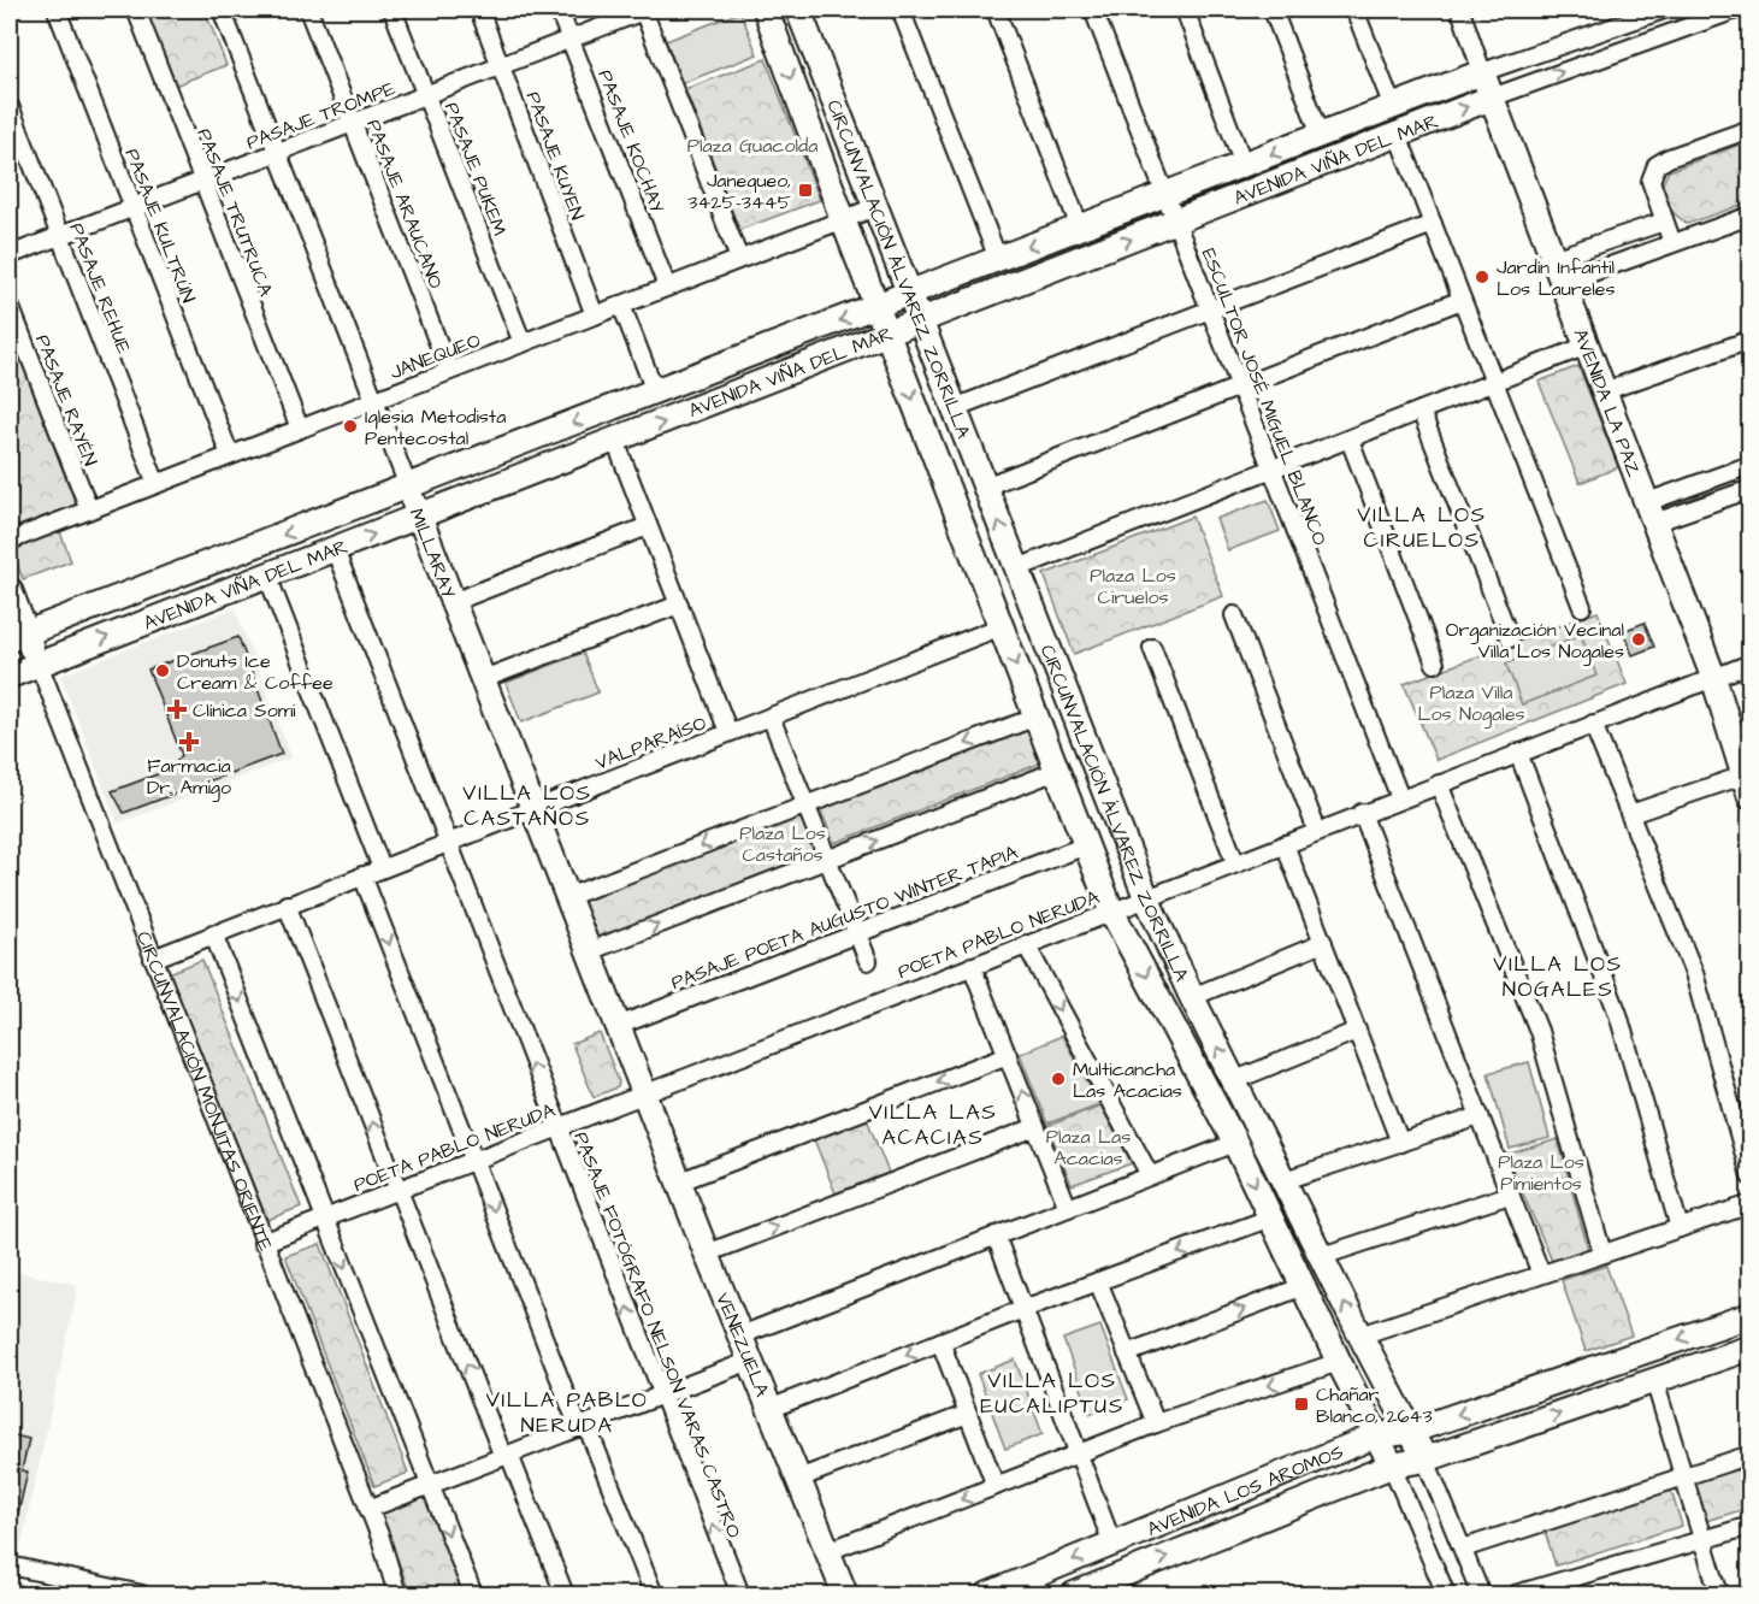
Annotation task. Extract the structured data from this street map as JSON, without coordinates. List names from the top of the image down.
{
  "streets": {
    "main road": [
      "AVENIDA VIÑA DEL MAR",
      "CIRCUNVALACIÓN ÁLVAREZ ZORRILLA",
      "AVENIDA LA PAZ",
      "MILLARAY",
      "CIRCUNVALACIÓN MONJITAS ORIENTE",
      "VENEZUELA",
      "AVENIDA LOS AROMOS"
    ],
    "street": [
      "PASAJE TROMPE",
      "PASAJE KOCHAY",
      "PASAJE KUYEN",
      "PASAJE PUKEM",
      "PASAJE ARAUCANO",
      "PASAJE TRUTRUCA",
      "PASAJE KULTRÚN",
      "PASAJE REHUE",
      "JANEQUEO",
      "ESCULTOR JOSÉ MIGUEL BLANCO",
      "PASAJE RAYÉN",
      "VALPARAÍSO",
      "PASAJE POETA AUGUSTO WINTER TAPIA",
      "POETA PABLO NERUDA",
      "PASAJE FOTÓGRAFO NELSON VARAS CASTRO"
    ]
  },
  "crossings": [
    ["PASAJE TROMPE", "PASAJE KOCHAY"],
    ["PASAJE TROMPE", "PASAJE KUYEN"],
    ["PASAJE TROMPE", "PASAJE PUKEM"],
    ["PASAJE TROMPE", "PASAJE ARAUCANO"],
    ["PASAJE TROMPE", "PASAJE TRUTRUCA"],
    ["PASAJE TROMPE", "PASAJE KULTRÚN"],
    ["PASAJE TROMPE", "PASAJE REHUE"],
    ["PASAJE TROMPE", "MILLARAY"],
    ["PASAJE KOCHAY", "JANEQUEO"],
    ["PASAJE KUYEN", "JANEQUEO"],
    ["AVENIDA VIÑA DEL MAR", "CIRCUNVALACIÓN ÁLVAREZ ZORRILLA"],
    ["AVENIDA VIÑA DEL MAR", "ESCULTOR JOSÉ MIGUEL BLANCO"],
    ["AVENIDA VIÑA DEL MAR", "AVENIDA LA PAZ"],
    ["AVENIDA VIÑA DEL MAR", "MILLARAY"],
    ["AVENIDA VIÑA DEL MAR", "CIRCUNVALACIÓN MONJITAS ORIENTE"],
    ["AVENIDA VIÑA DEL MAR", "PASAJE FOTÓGRAFO NELSON VARAS CASTRO"],
    ["PASAJE PUKEM", "JANEQUEO"],
    ["PASAJE ARAUCANO", "JANEQUEO"],
    ["PASAJE TRUTRUCA", "JANEQUEO"],
    ["PASAJE KULTRÚN", "JANEQUEO"],
    ["CIRCUNVALACIÓN ÁLVAREZ ZORRILLA", "JANEQUEO"],
    ["CIRCUNVALACIÓN ÁLVAREZ ZORRILLA", "VALPARAÍSO"],
    ["CIRCUNVALACIÓN ÁLVAREZ ZORRILLA", "PASAJE POETA AUGUSTO WINTER TAPIA"],
    ["CIRCUNVALACIÓN ÁLVAREZ ZORRILLA", "POETA PABLO NERUDA"],
    ["CIRCUNVALACIÓN ÁLVAREZ ZORRILLA", "AVENIDA LOS AROMOS"],
    ["PASAJE REHUE", "JANEQUEO"],
    ["JANEQUEO", "PASAJE RAYÉN"],
    ["JANEQUEO", "MILLARAY"],
    ["ESCULTOR JOSÉ MIGUEL BLANCO", "POETA PABLO NERUDA"],
    ["AVENIDA LA PAZ", "POETA PABLO NERUDA"],
    ["MILLARAY", "VALPARAÍSO"],
    ["MILLARAY", "PASAJE POETA AUGUSTO WINTER TAPIA"],
    ["MILLARAY", "POETA PABLO NERUDA"],
    ["MILLARAY", "VENEZUELA"],
    ["VALPARAÍSO", "CIRCUNVALACIÓN MONJITAS ORIENTE"],
    ["VALPARAÍSO", "PASAJE FOTÓGRAFO NELSON VARAS CASTRO"],
    ["POETA PABLO NERUDA", "CIRCUNVALACIÓN MONJITAS ORIENTE"],
    ["POETA PABLO NERUDA", "PASAJE FOTÓGRAFO NELSON VARAS CASTRO"],
    ["POETA PABLO NERUDA", "VENEZUELA"]
  ],
  "districts": [
    "VILLA LOS CIRUELOS",
    "VILLA LOS CASTAÑOS",
    "VILLA LOS NOGALES",
    "VILLA LAS ACACIAS",
    "VILLA LOS EUCALIPTUS",
    "VILLA PABLO NERUDA"
  ],
  "parks": [
    "Plaza Guacolda",
    "Plaza Los Ciruelos",
    "Plaza Villa Los Nogales",
    "Plaza Los Castaños",
    "Plaza Las Acacias",
    "Plaza Los Pimientos"
  ],
  "places": {
    "transit": ["Janequeo, 3425-3445", "Chañar Blanco, 2643"],
    "other": [
      "Jardín Infantil Los Laureles",
      "Iglesia Metodista Pentecostal",
      "Organización Vecinal Villa Los Nogales",
      "Donuts Ice Cream & Coffee",
      "Multicancha Las Acacias"
    ],
    "health": ["Clínica Somi", "Farmacia Dr. Amigo"]
  }
}
